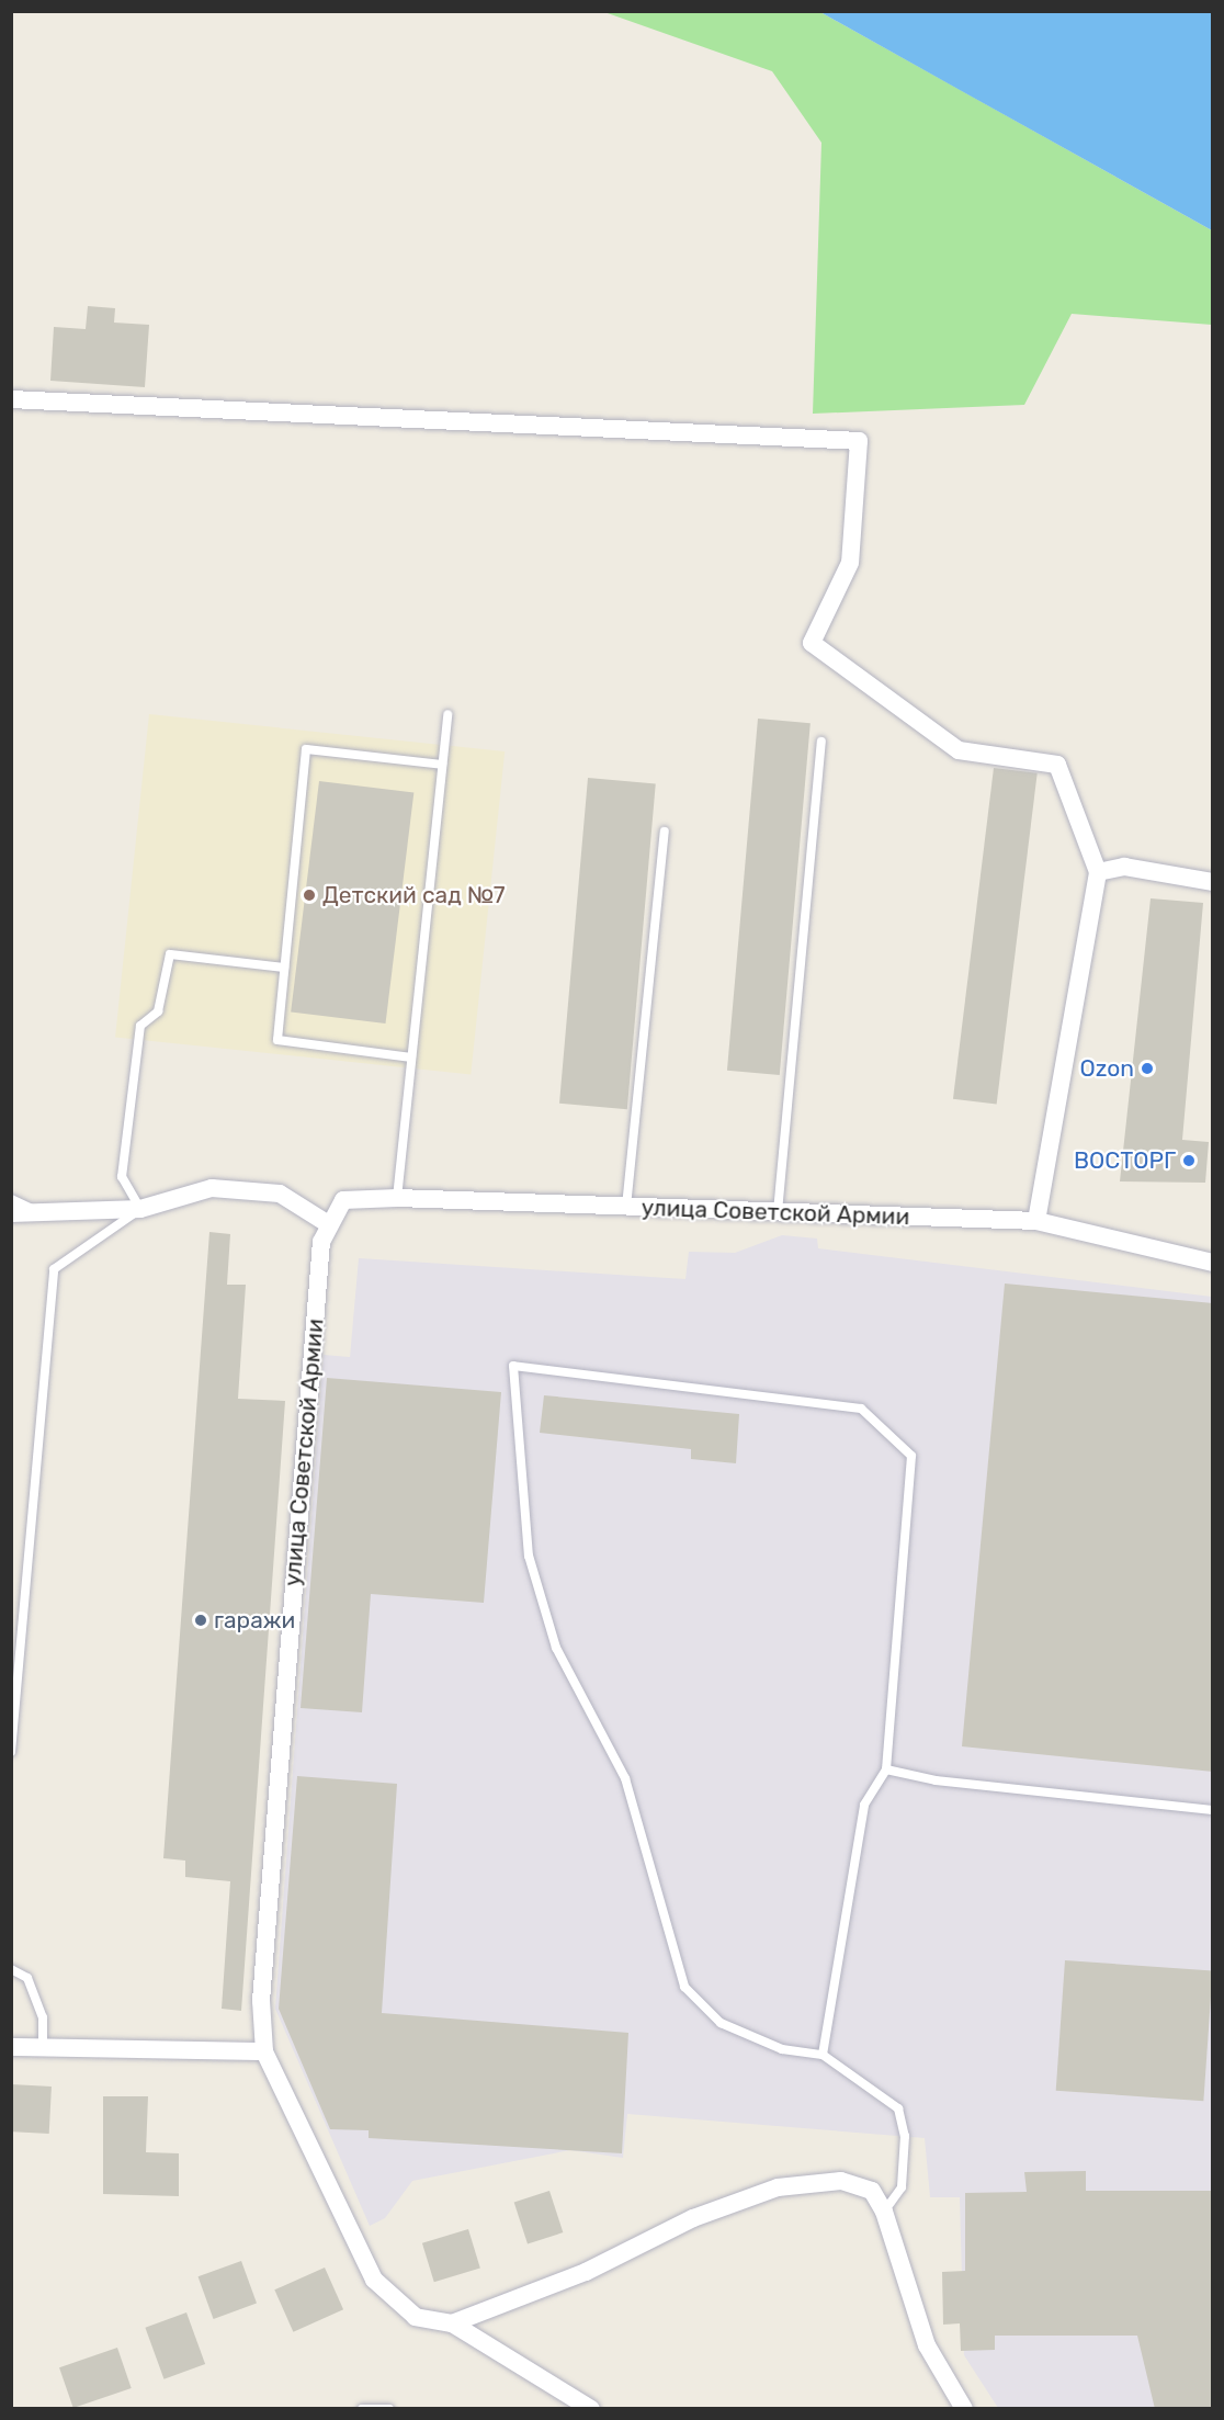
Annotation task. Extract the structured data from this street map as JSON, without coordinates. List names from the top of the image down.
{
  "streets": {
    "street": ["улица Советской Армии"]
  },
  "places": [
    "Детский сад №7",
    "Ozon",
    "ВОСТОРГ",
    "гаражи"
  ]
}
